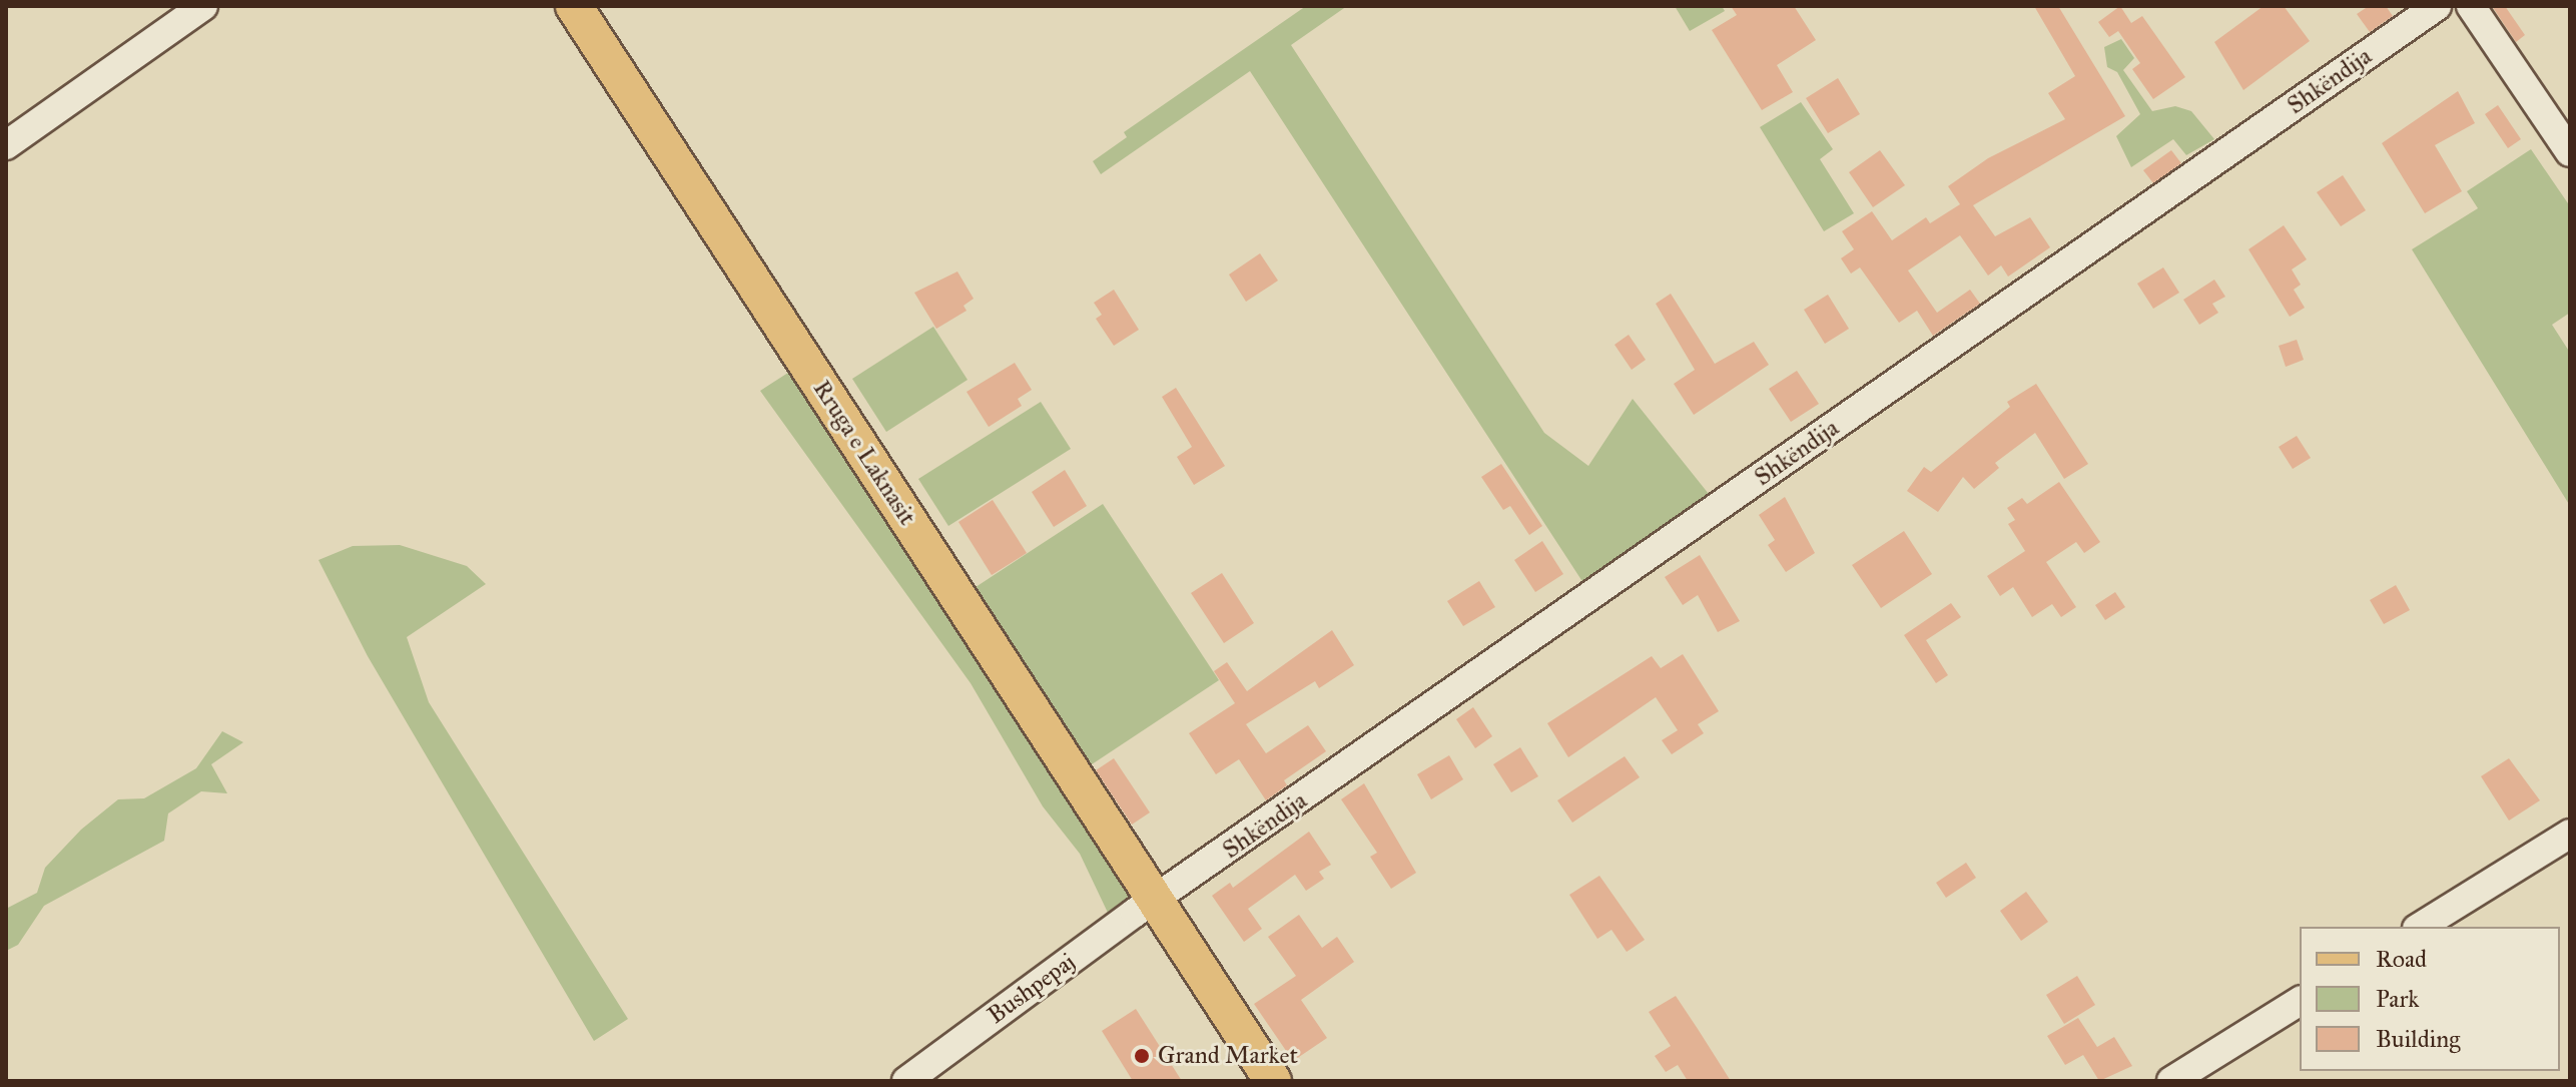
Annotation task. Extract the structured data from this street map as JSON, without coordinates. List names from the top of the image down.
{
  "streets": {
    "main road": ["Rruga e Laknasit"],
    "street": ["Shkëndija", "Bushpepaj"]
  },
  "crossings": [
    ["Shkëndija", "Rruga e Laknasit"],
    ["Shkëndija", "Bushpepaj"],
    ["Rruga e Laknasit", "Bushpepaj"]
  ],
  "places": ["Grand Market"],
  "legend": ["Road", "Park", "Building"]
}
